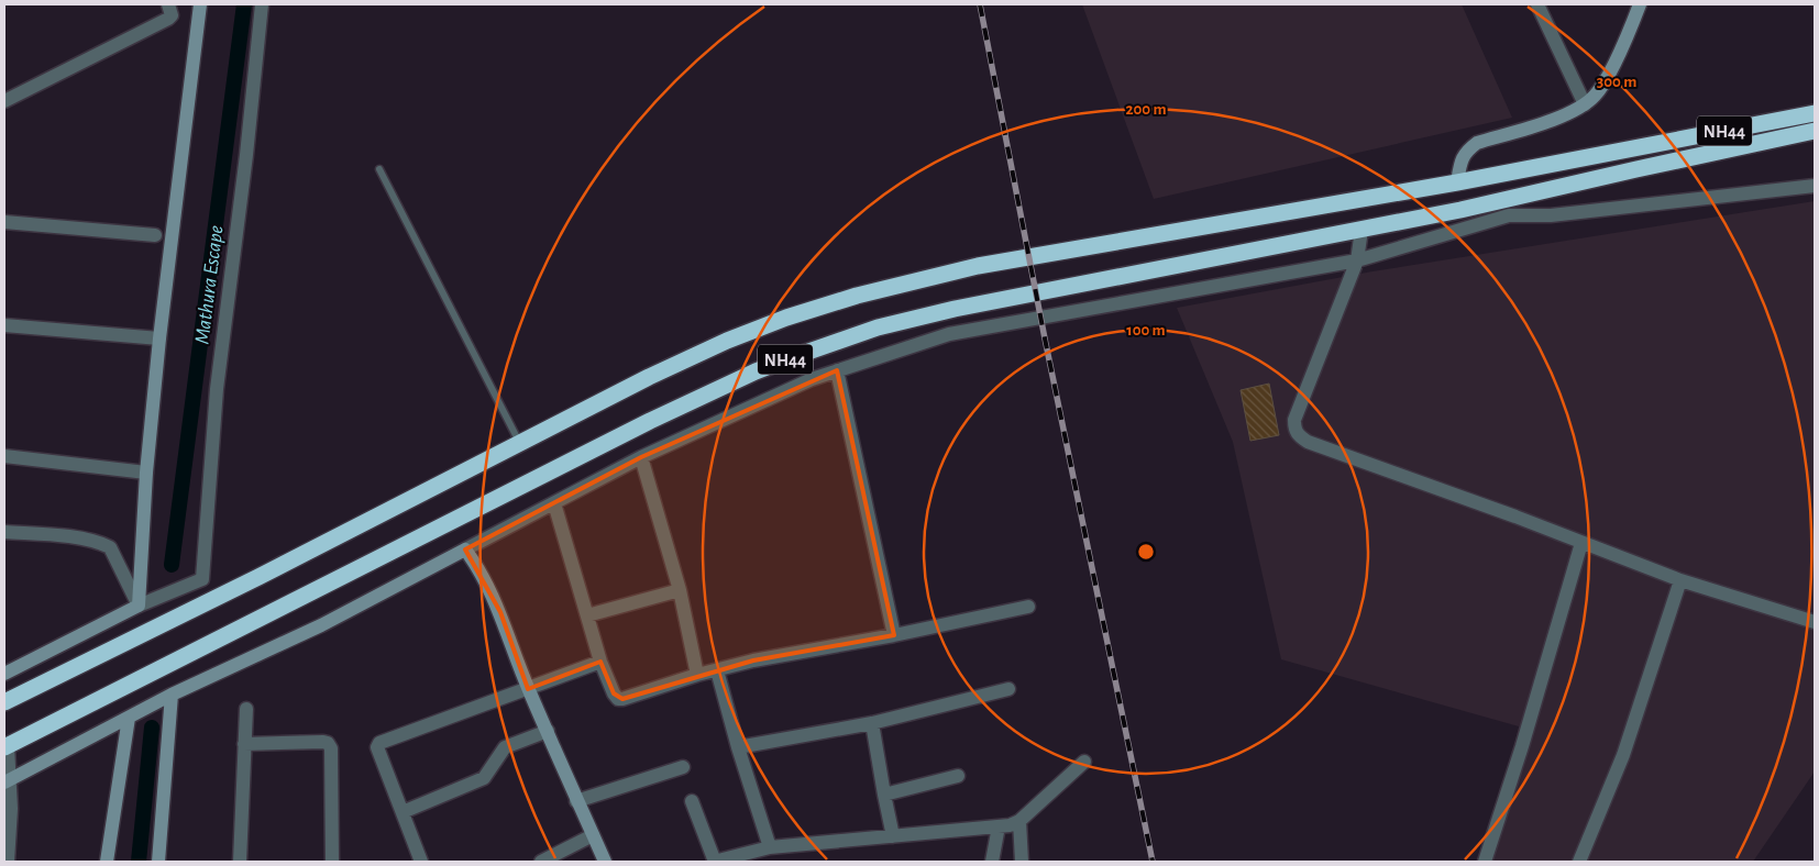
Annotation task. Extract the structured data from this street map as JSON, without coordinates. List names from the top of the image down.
{
  "streets": {
    "highway": ["NH44"]
  },
  "water": ["Mathura Escape"],
  "rings": ["300 m", "200 m", "100 m"]
}
